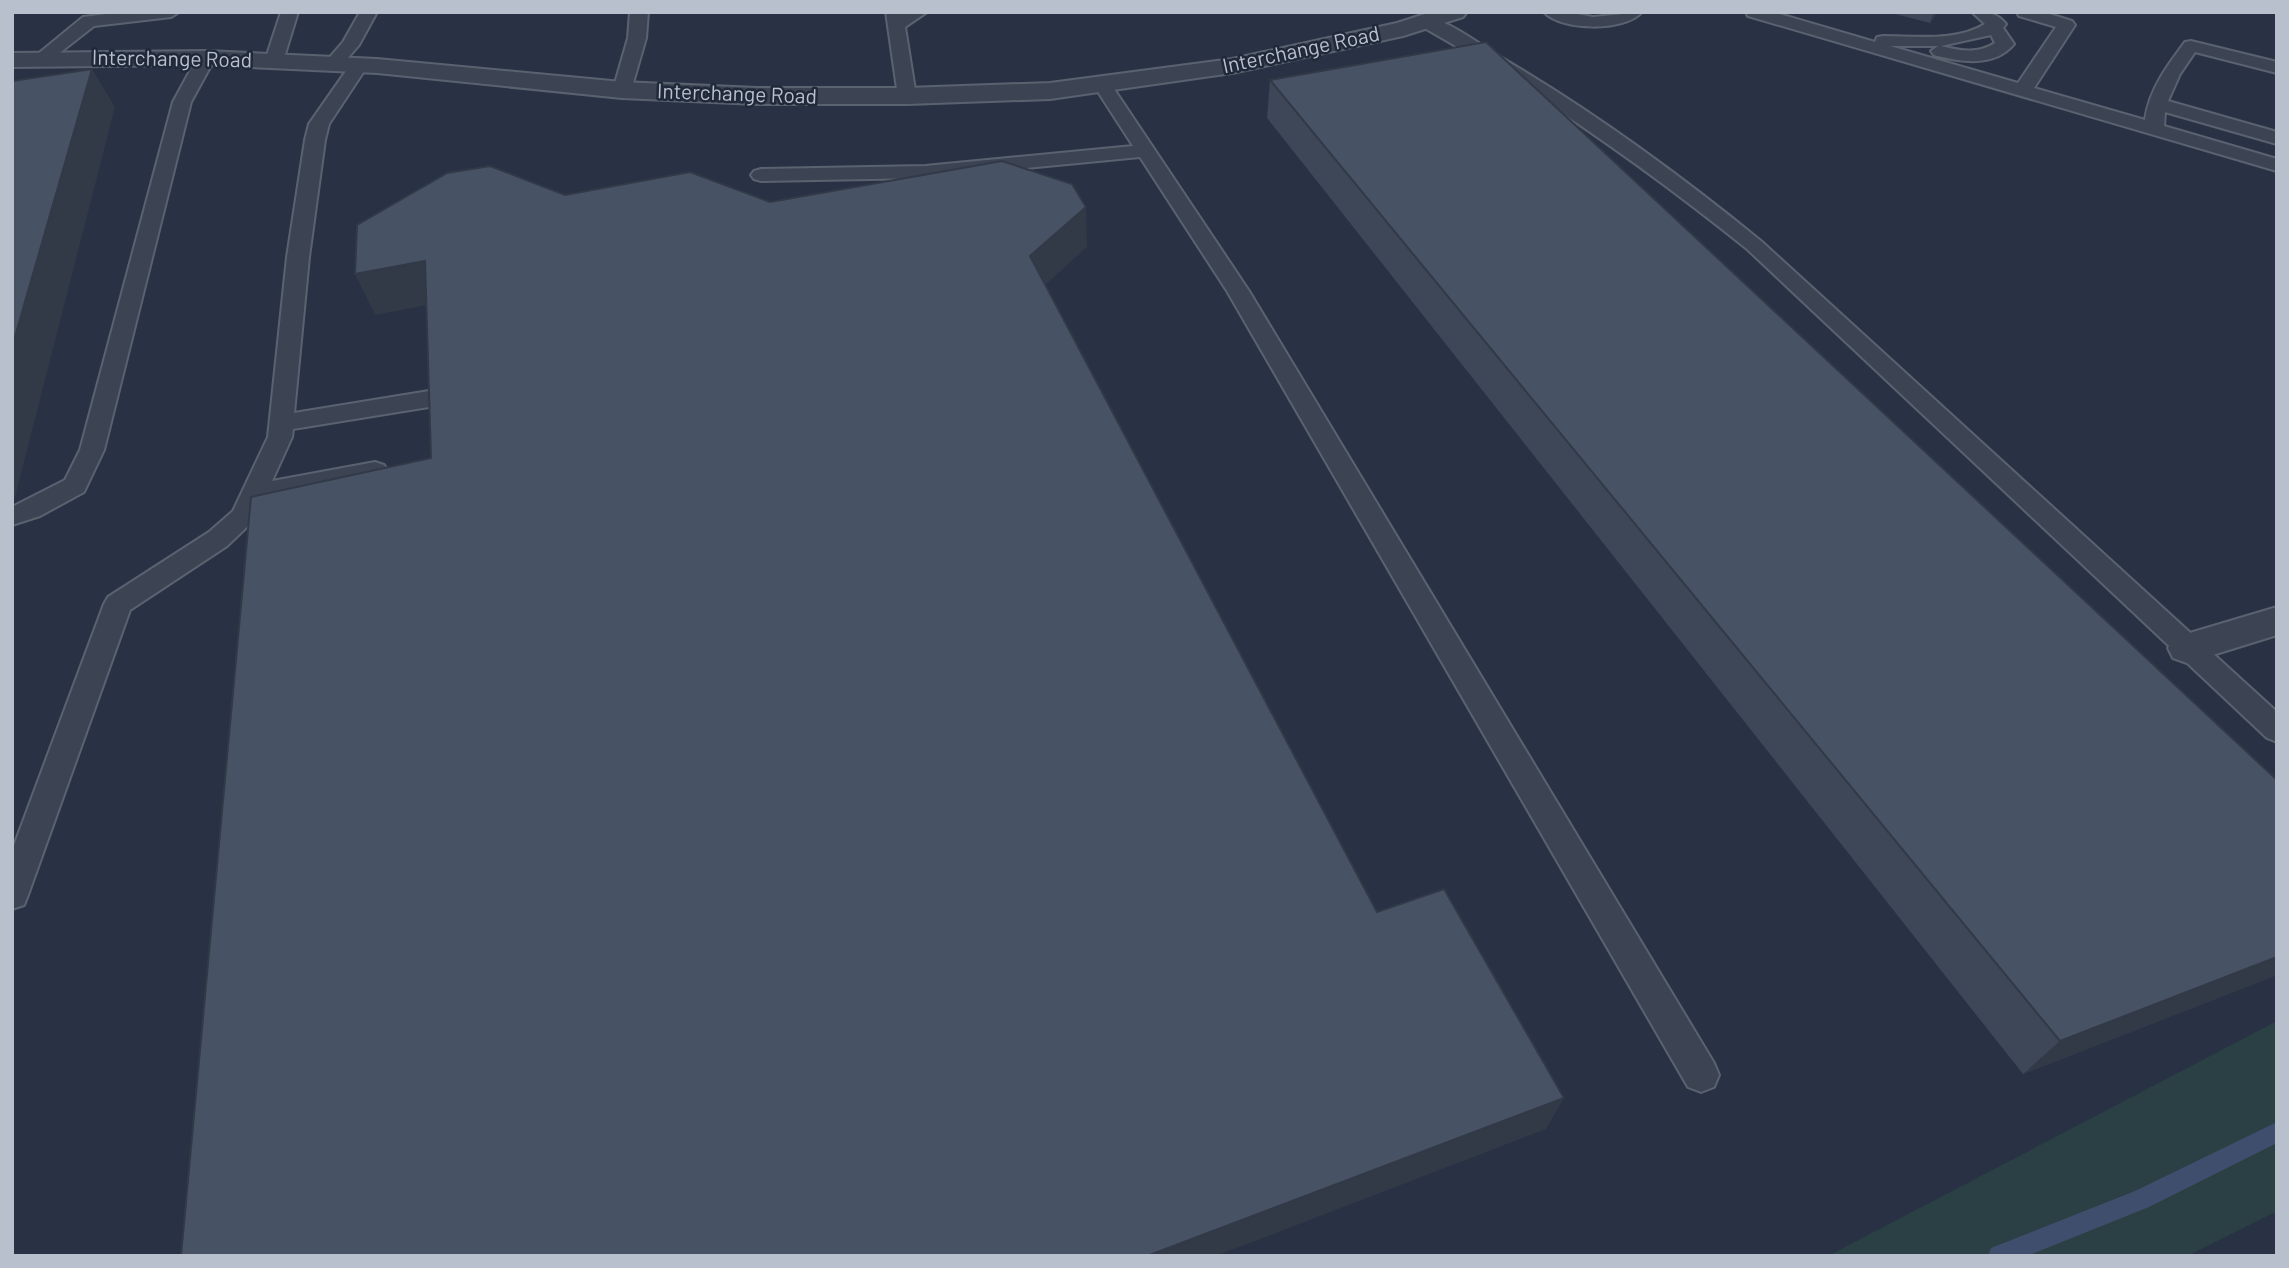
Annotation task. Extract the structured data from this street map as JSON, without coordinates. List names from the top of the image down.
{
  "streets": {
    "street": ["Interchange Road"]
  }
}
